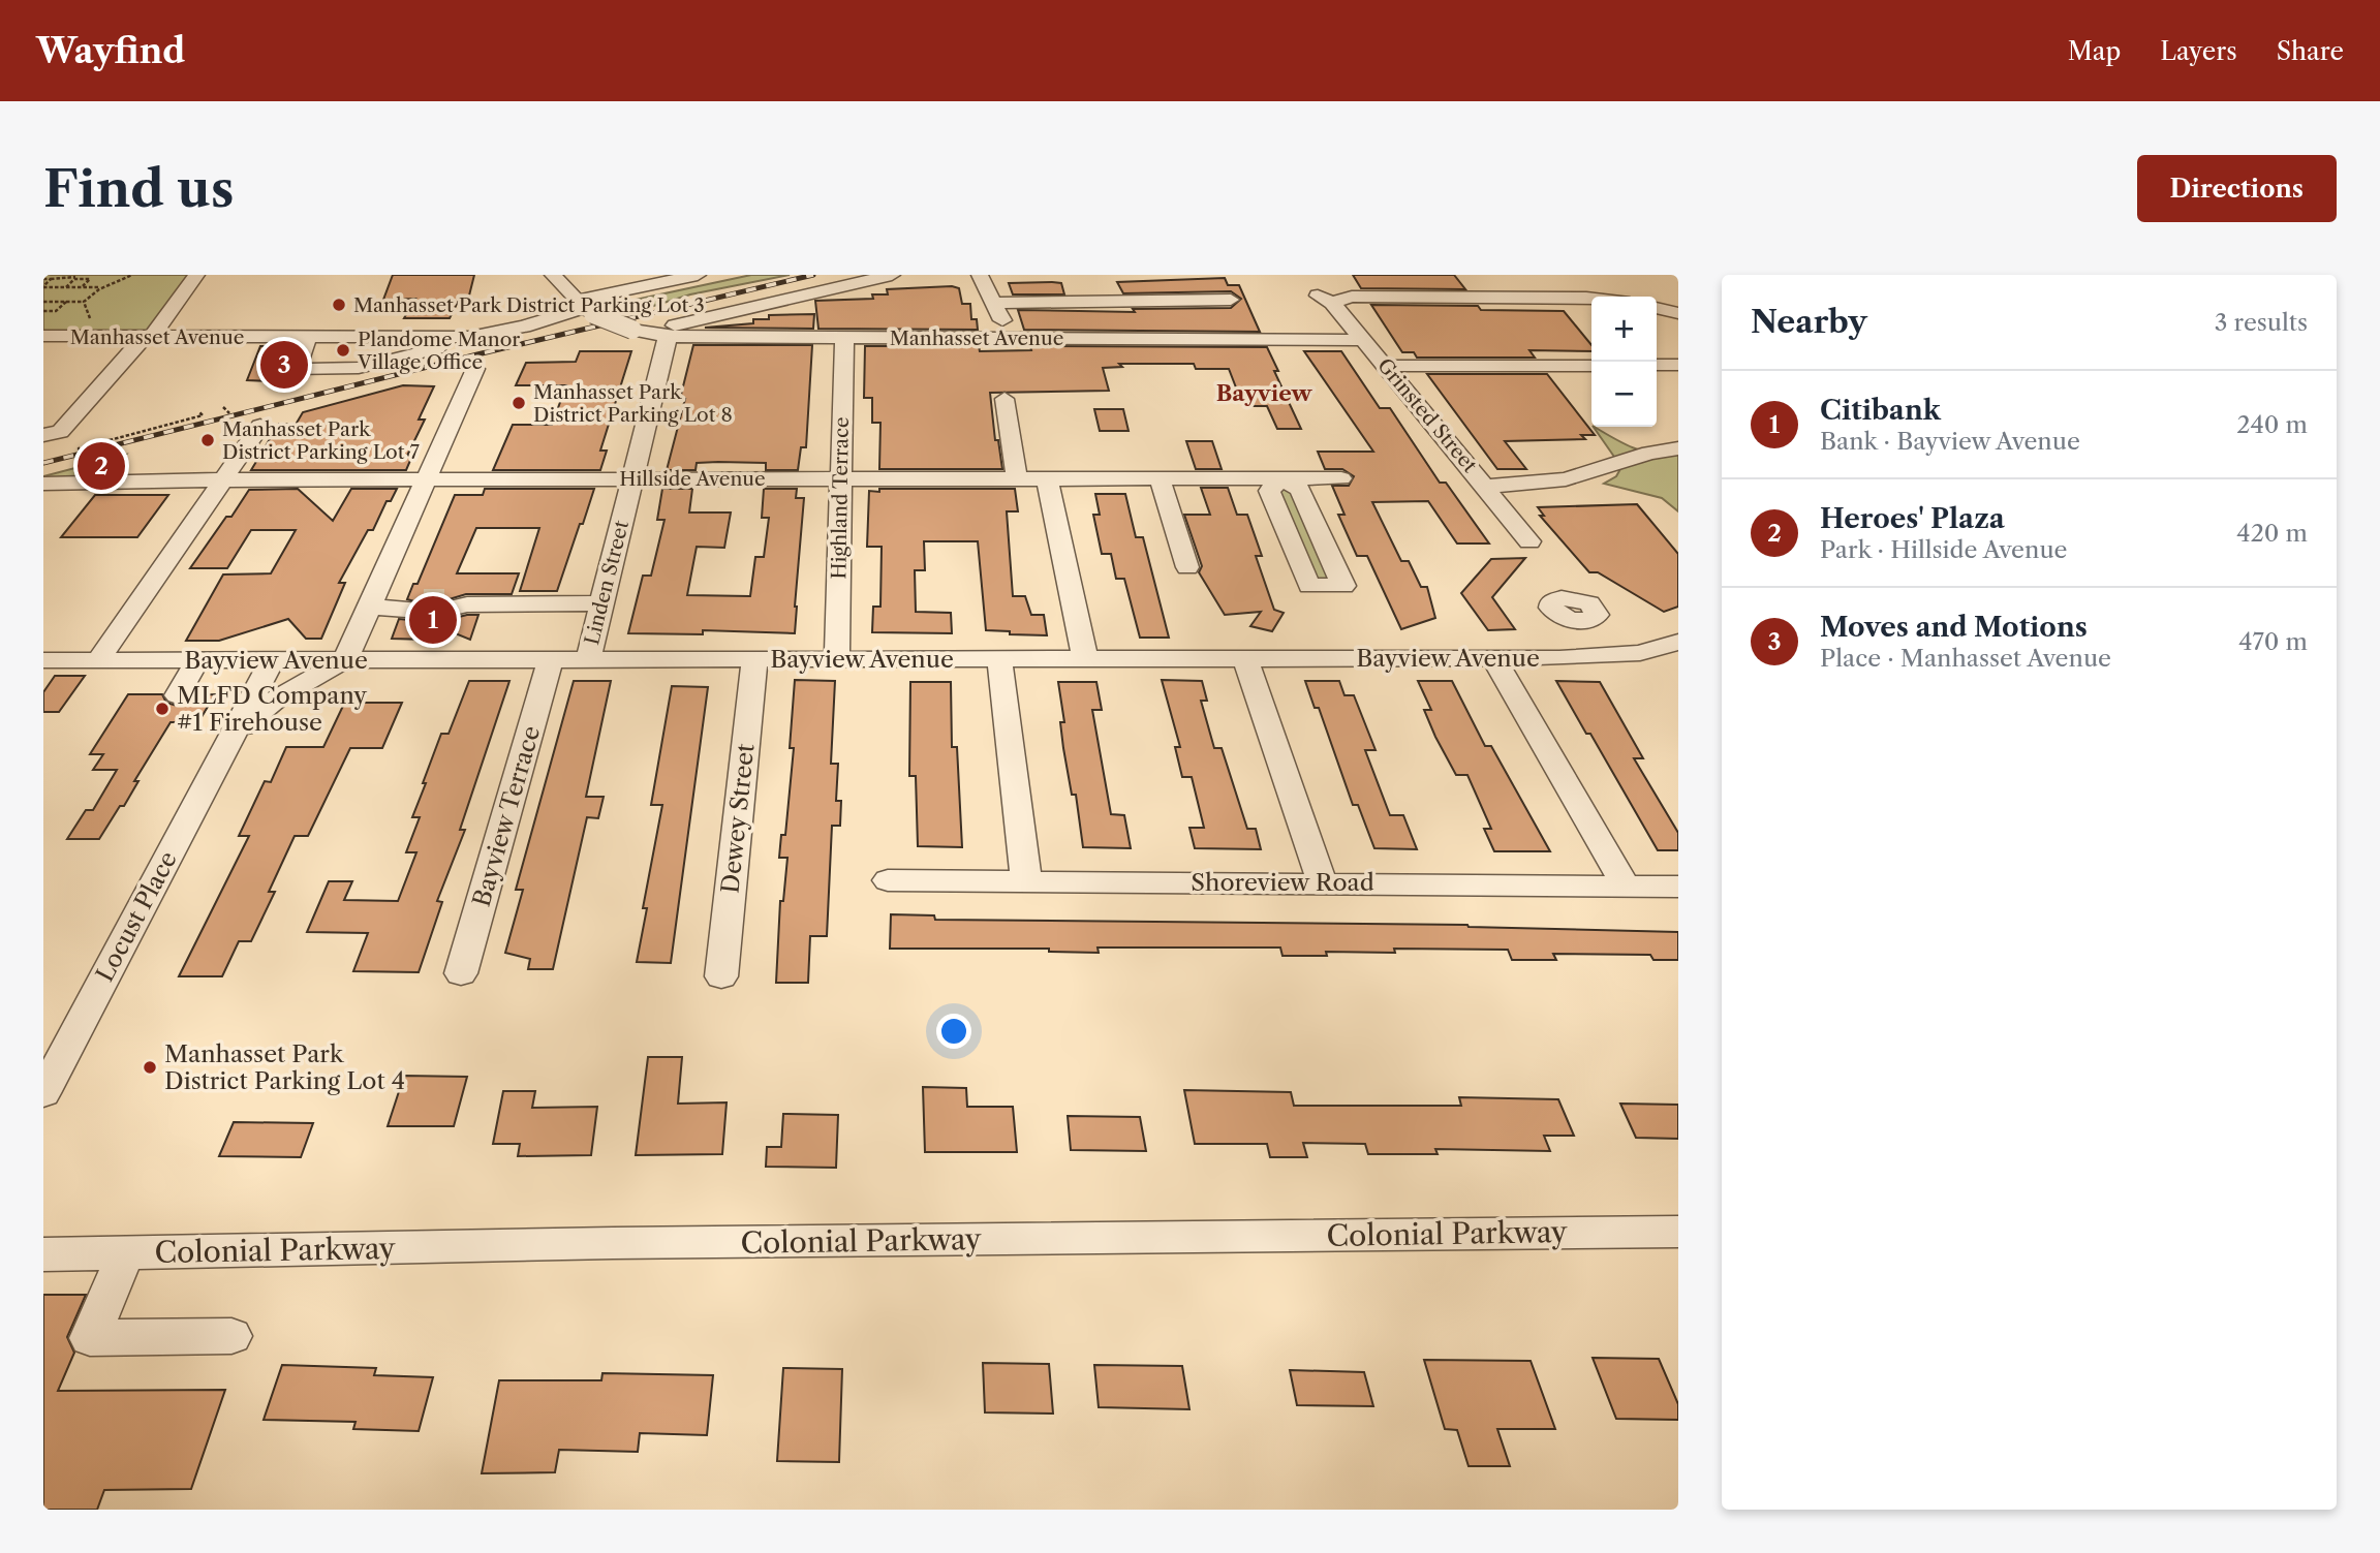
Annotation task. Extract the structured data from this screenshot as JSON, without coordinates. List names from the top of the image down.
{
  "streets": {
    "street": [
      "Manhasset Avenue",
      "Grinsted Street",
      "Hillside Avenue",
      "Highland Terrace",
      "Linden Street",
      "Bayview Avenue",
      "Bayview Terrace",
      "Dewey Street",
      "Shoreview Road",
      "Locust Place",
      "Colonial Parkway"
    ]
  },
  "crossings": [
    ["Manhasset Avenue", "Grinsted Street"],
    ["Manhasset Avenue", "Highland Terrace"],
    ["Manhasset Avenue", "Linden Street"],
    ["Hillside Avenue", "Highland Terrace"],
    ["Hillside Avenue", "Linden Street"],
    ["Highland Terrace", "Bayview Avenue"],
    ["Linden Street", "Bayview Avenue"],
    ["Bayview Avenue", "Bayview Terrace"],
    ["Bayview Avenue", "Dewey Street"],
    ["Bayview Avenue", "Locust Place"]
  ],
  "districts": ["Bayview"],
  "places": [
    "Manhasset Park District Parking Lot 3",
    "Plandome Manor Village Office",
    "Manhasset Park District Parking Lot 8",
    "Manhasset Park District Parking Lot 7",
    "MLFD Company #1 Firehouse",
    "Manhasset Park District Parking Lot 4"
  ],
  "page": {
    "header": "Wayfind",
    "nav": ["Map", "Layers", "Share"],
    "buttons": "Directions",
    "title": "Find us",
    "heading": ["Nearby", "3 results"],
    "map_buttons": ["+", "−"],
    "pins": ["3", "2", "1"],
    "list": [
      {
        "mark": "1",
        "name": "Citibank",
        "note": "Bank · Bayview Avenue",
        "value": "240 m"
      },
      {
        "mark": "2",
        "name": "Heroes' Plaza",
        "note": "Park · Hillside Avenue",
        "value": "420 m"
      },
      {
        "mark": "3",
        "name": "Moves and Motions",
        "note": "Place · Manhasset Avenue",
        "value": "470 m"
      }
    ]
  }
}
